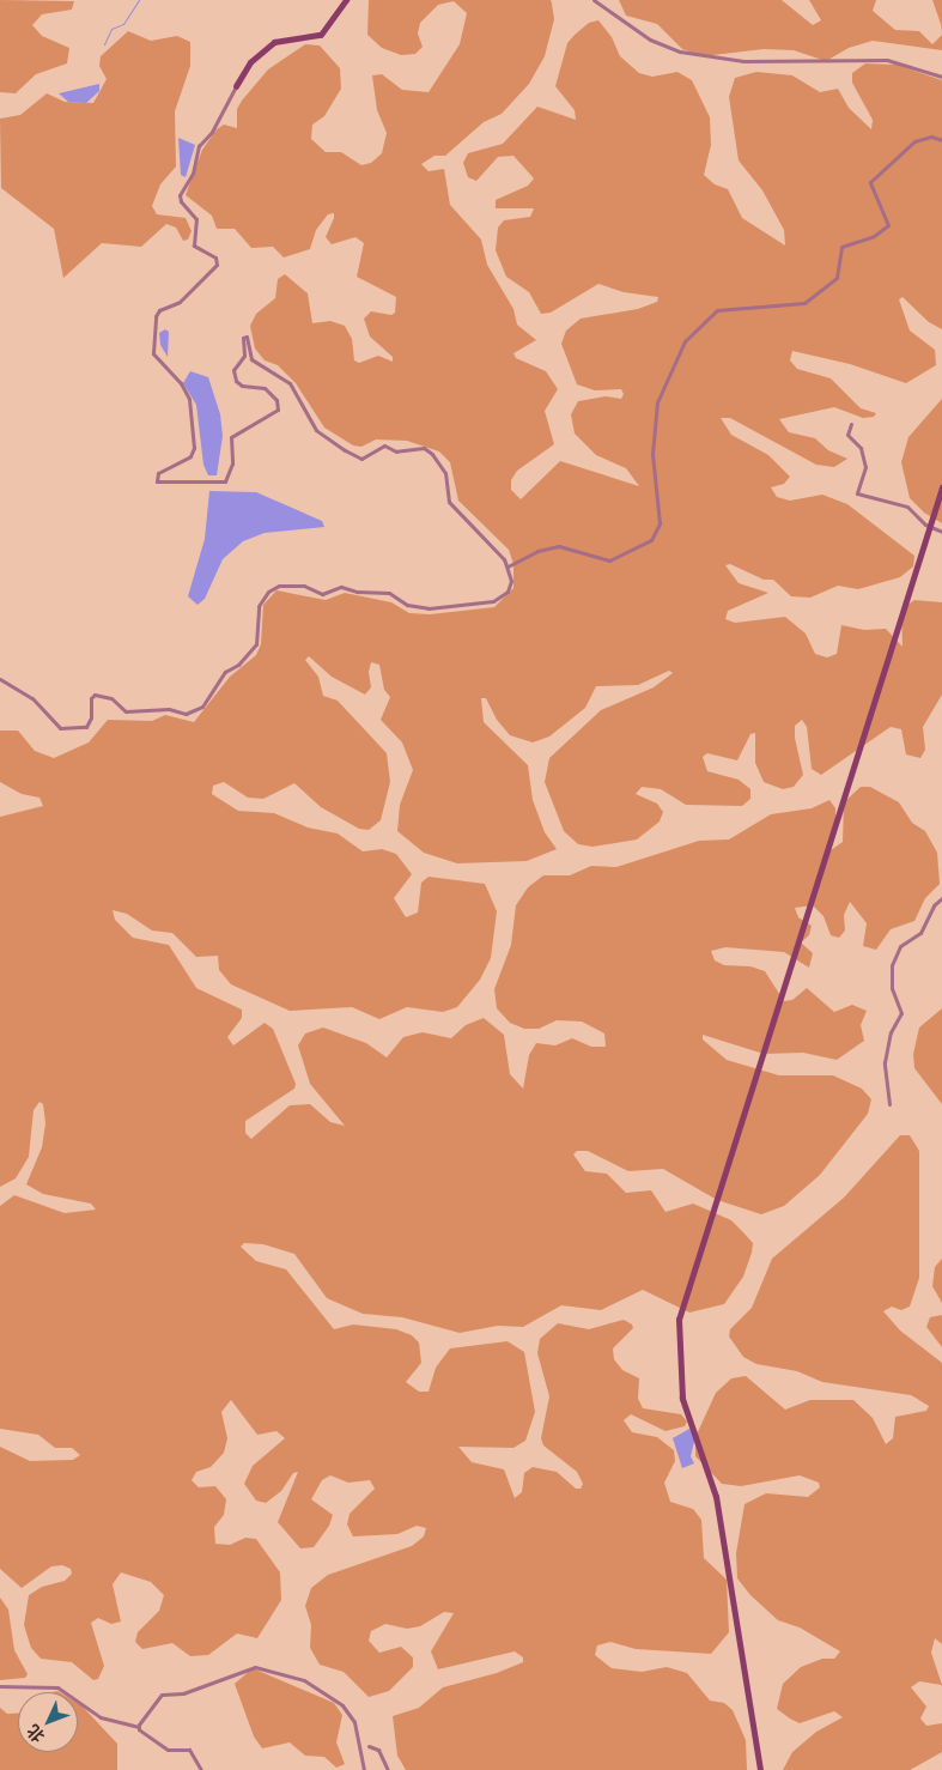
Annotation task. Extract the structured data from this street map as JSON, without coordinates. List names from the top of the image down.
{
  "north": "bottom left"
}
